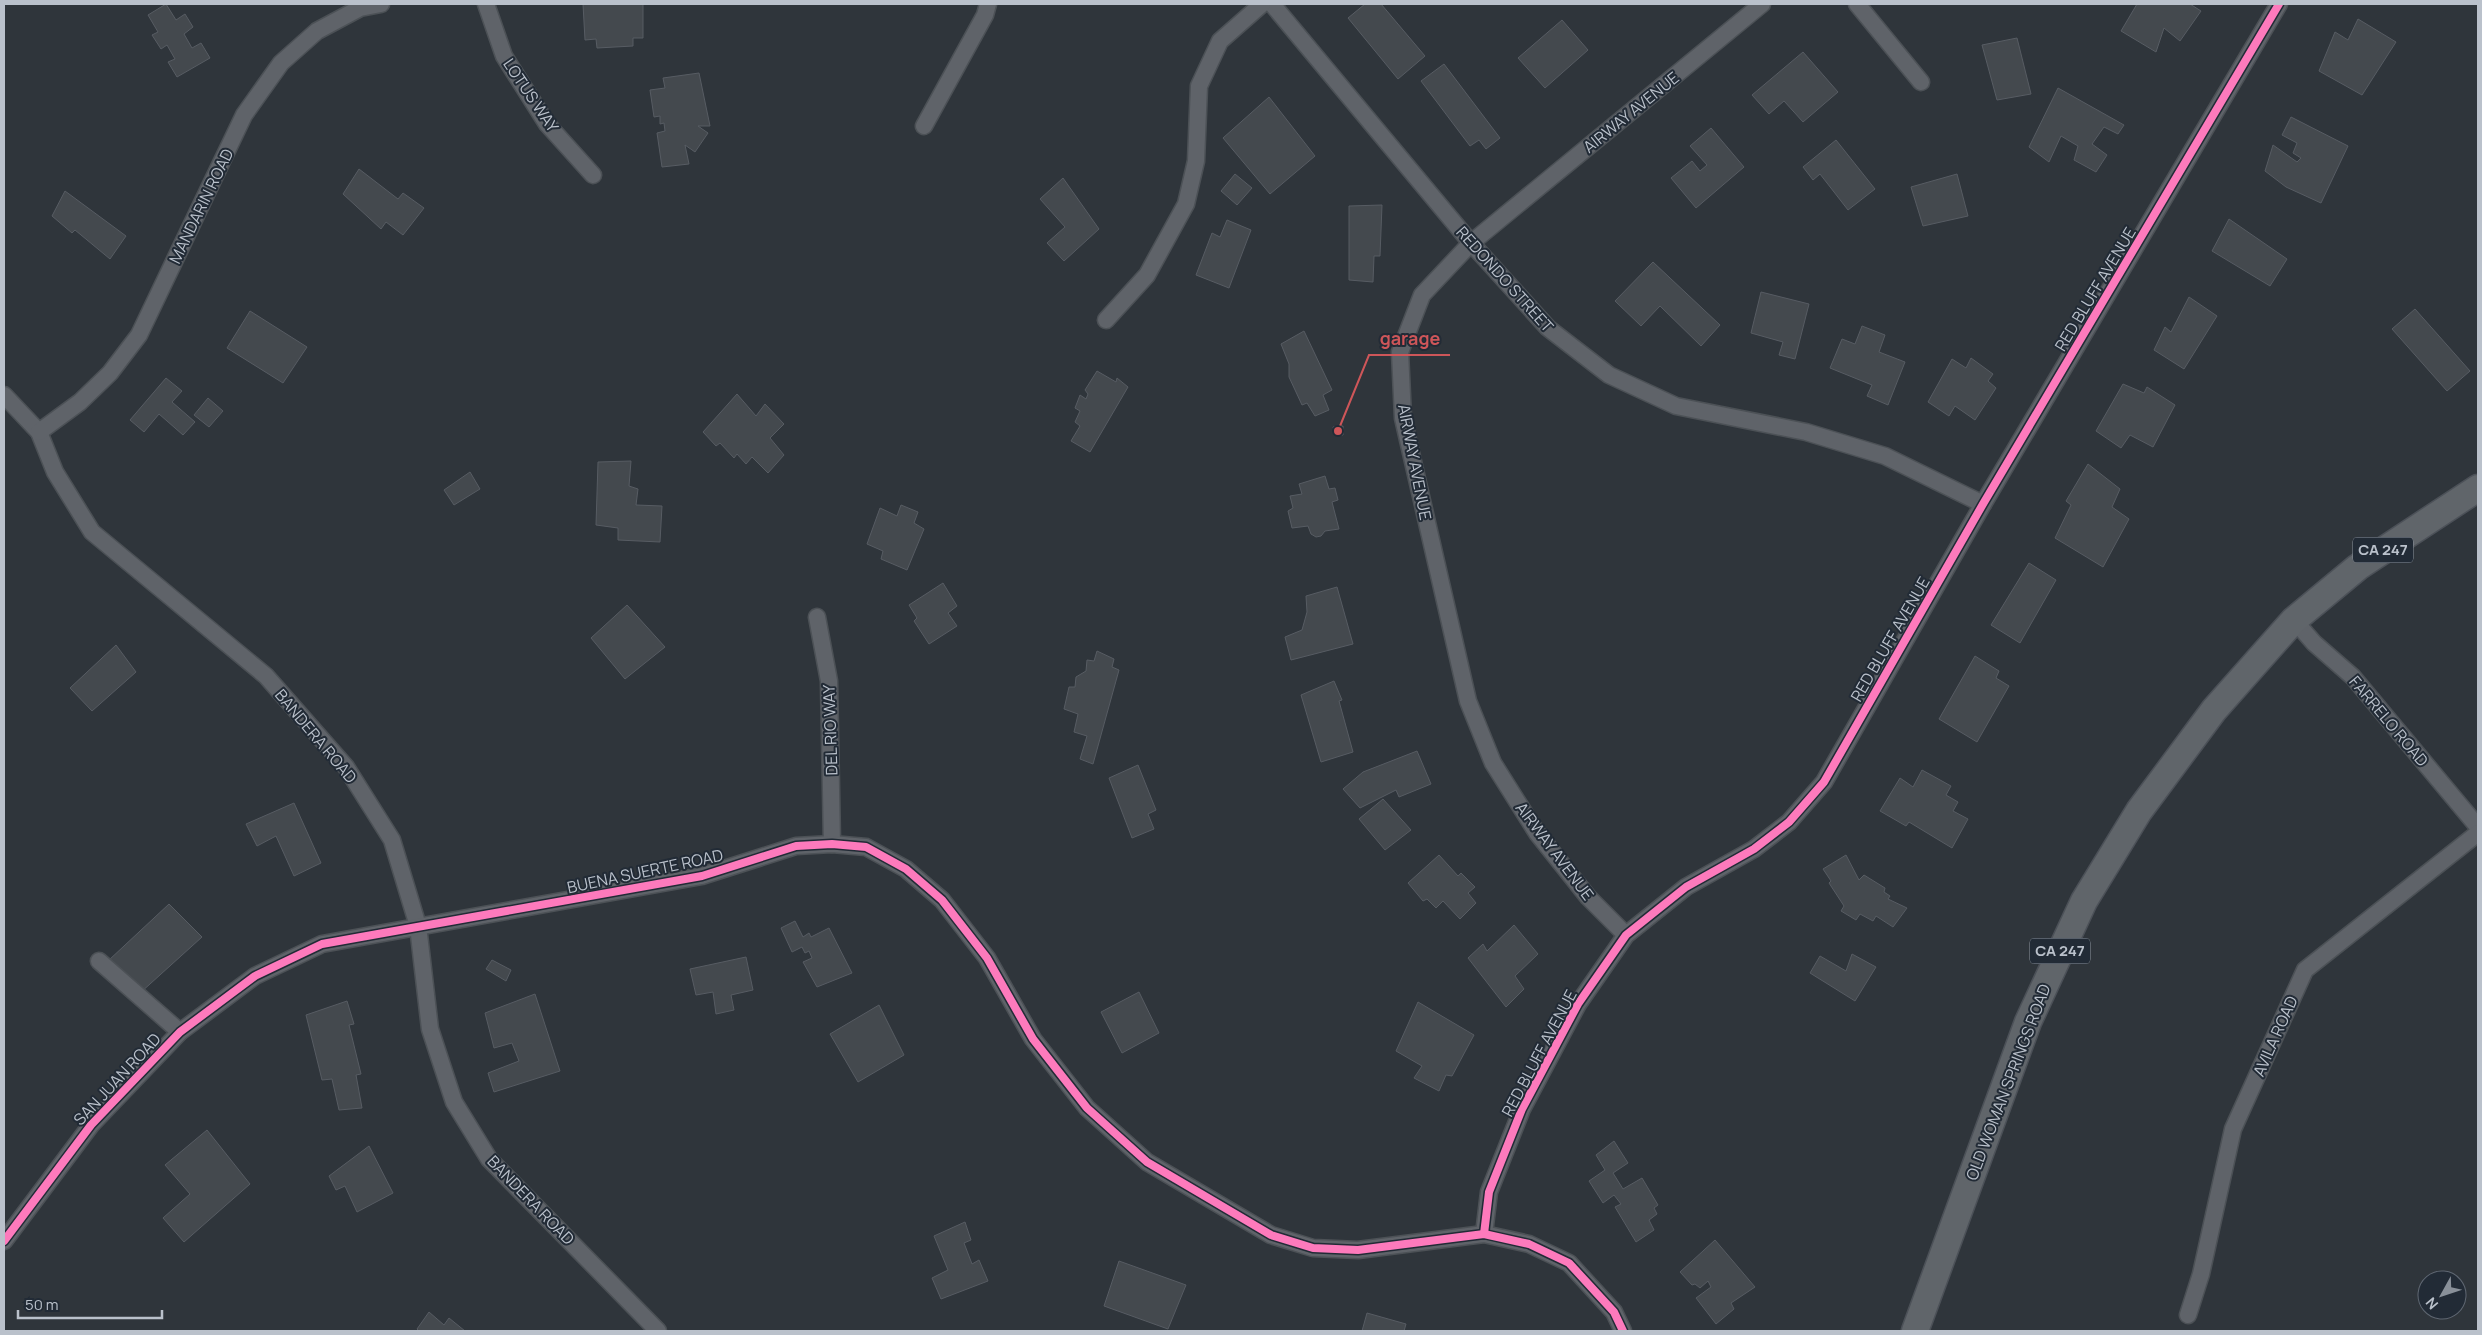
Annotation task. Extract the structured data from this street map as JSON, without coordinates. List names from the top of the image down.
{
  "streets": {
    "main road": ["CA 247", "OLD WOMAN SPRINGS ROAD"],
    "street": [
      "LOTUS WAY",
      "AIRWAY AVENUE",
      "MANDARIN ROAD",
      "REDONDO STREET",
      "RED BLUFF AVENUE",
      "FARRELO ROAD",
      "DEL RIO WAY",
      "BANDERA ROAD",
      "BUENA SUERTE ROAD",
      "AVILA ROAD",
      "SAN JUAN ROAD"
    ]
  },
  "crossings": [
    ["AIRWAY AVENUE", "REDONDO STREET"],
    ["AIRWAY AVENUE", "RED BLUFF AVENUE"],
    ["MANDARIN ROAD", "BANDERA ROAD"],
    ["REDONDO STREET", "RED BLUFF AVENUE"],
    ["RED BLUFF AVENUE", "BUENA SUERTE ROAD"],
    ["FARRELO ROAD", "OLD WOMAN SPRINGS ROAD"],
    ["DEL RIO WAY", "BUENA SUERTE ROAD"],
    ["BANDERA ROAD", "BUENA SUERTE ROAD"],
    ["BUENA SUERTE ROAD", "SAN JUAN ROAD"]
  ],
  "places": ["garage"],
  "scale_bar": "50 m",
  "north": "bottom left"
}
